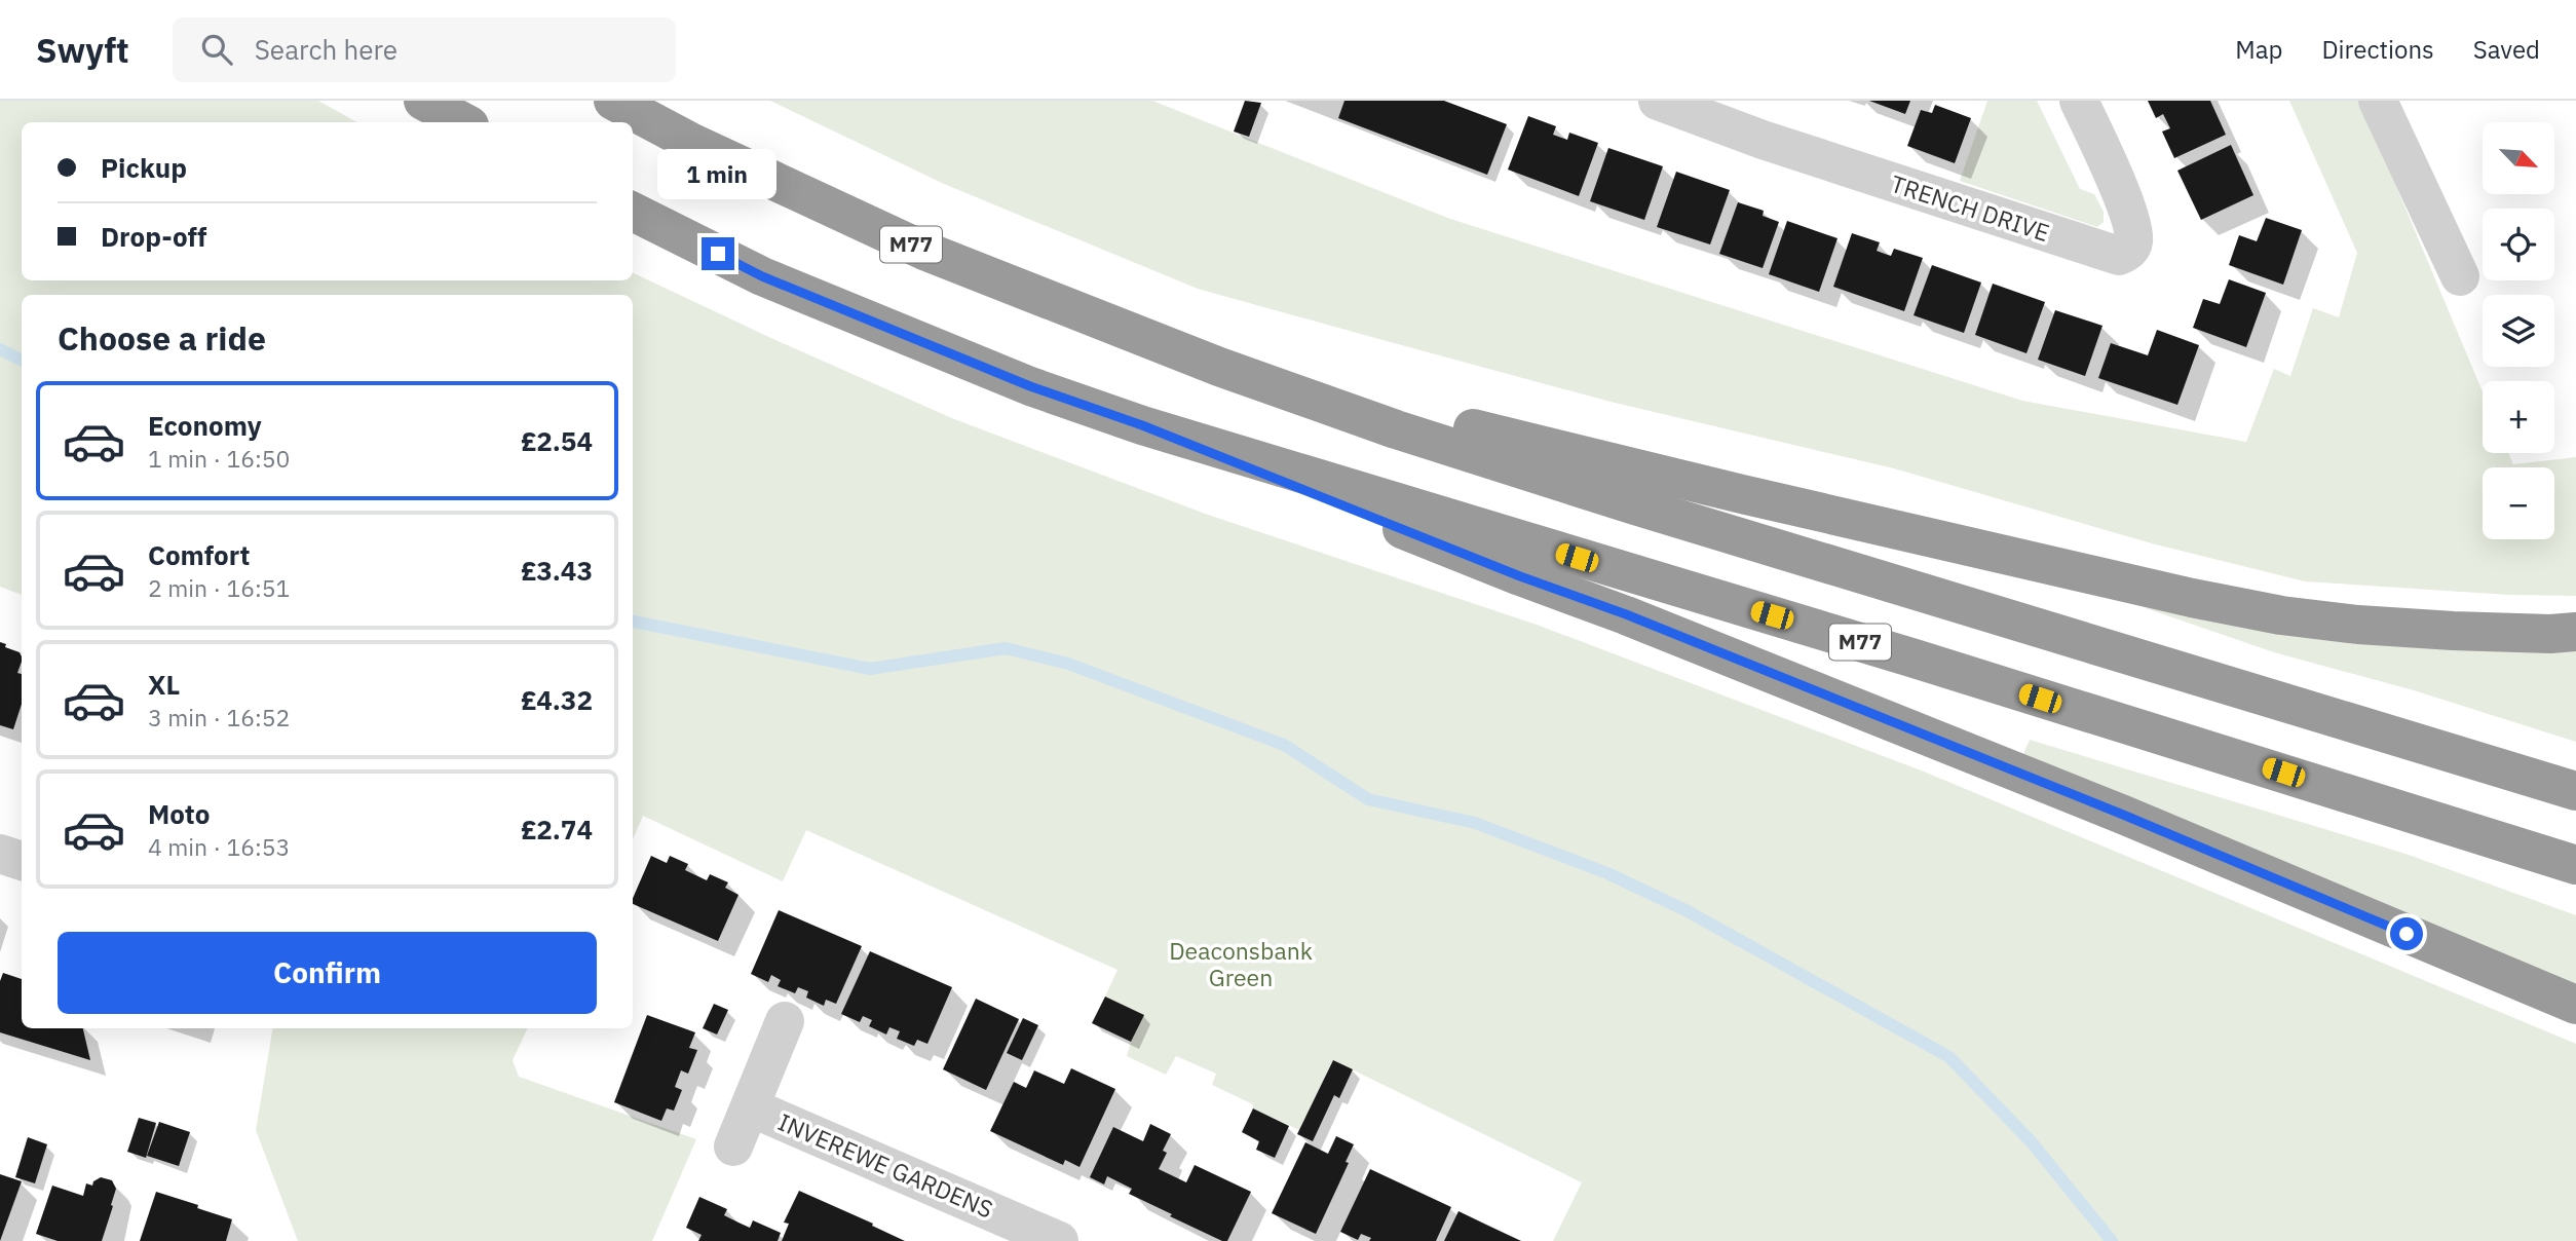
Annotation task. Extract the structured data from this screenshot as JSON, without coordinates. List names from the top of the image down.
{
  "streets": {
    "highway": ["M77"],
    "street": ["TRENCH DRIVE", "INVEREWE GARDENS"]
  },
  "parks": ["Deaconsbank Green"],
  "north": "bottom right",
  "page": {
    "header": "Swyft",
    "search": "Search here",
    "nav": ["Map", "Directions", "Saved"],
    "map_buttons": ["+", "−"],
    "banner": ["Pickup", "Drop-off"],
    "bubble": "1 min",
    "heading": "Choose a ride",
    "list": [
      {
        "name": "Economy",
        "note": "1 min · 16:50",
        "value": "£2.54"
      },
      {
        "name": "Comfort",
        "note": "2 min · 16:51",
        "value": "£3.43"
      },
      {
        "name": "XL",
        "note": "3 min · 16:52",
        "value": "£4.32"
      },
      {
        "name": "Moto",
        "note": "4 min · 16:53",
        "value": "£2.74"
      }
    ],
    "buttons": "Confirm"
  }
}
